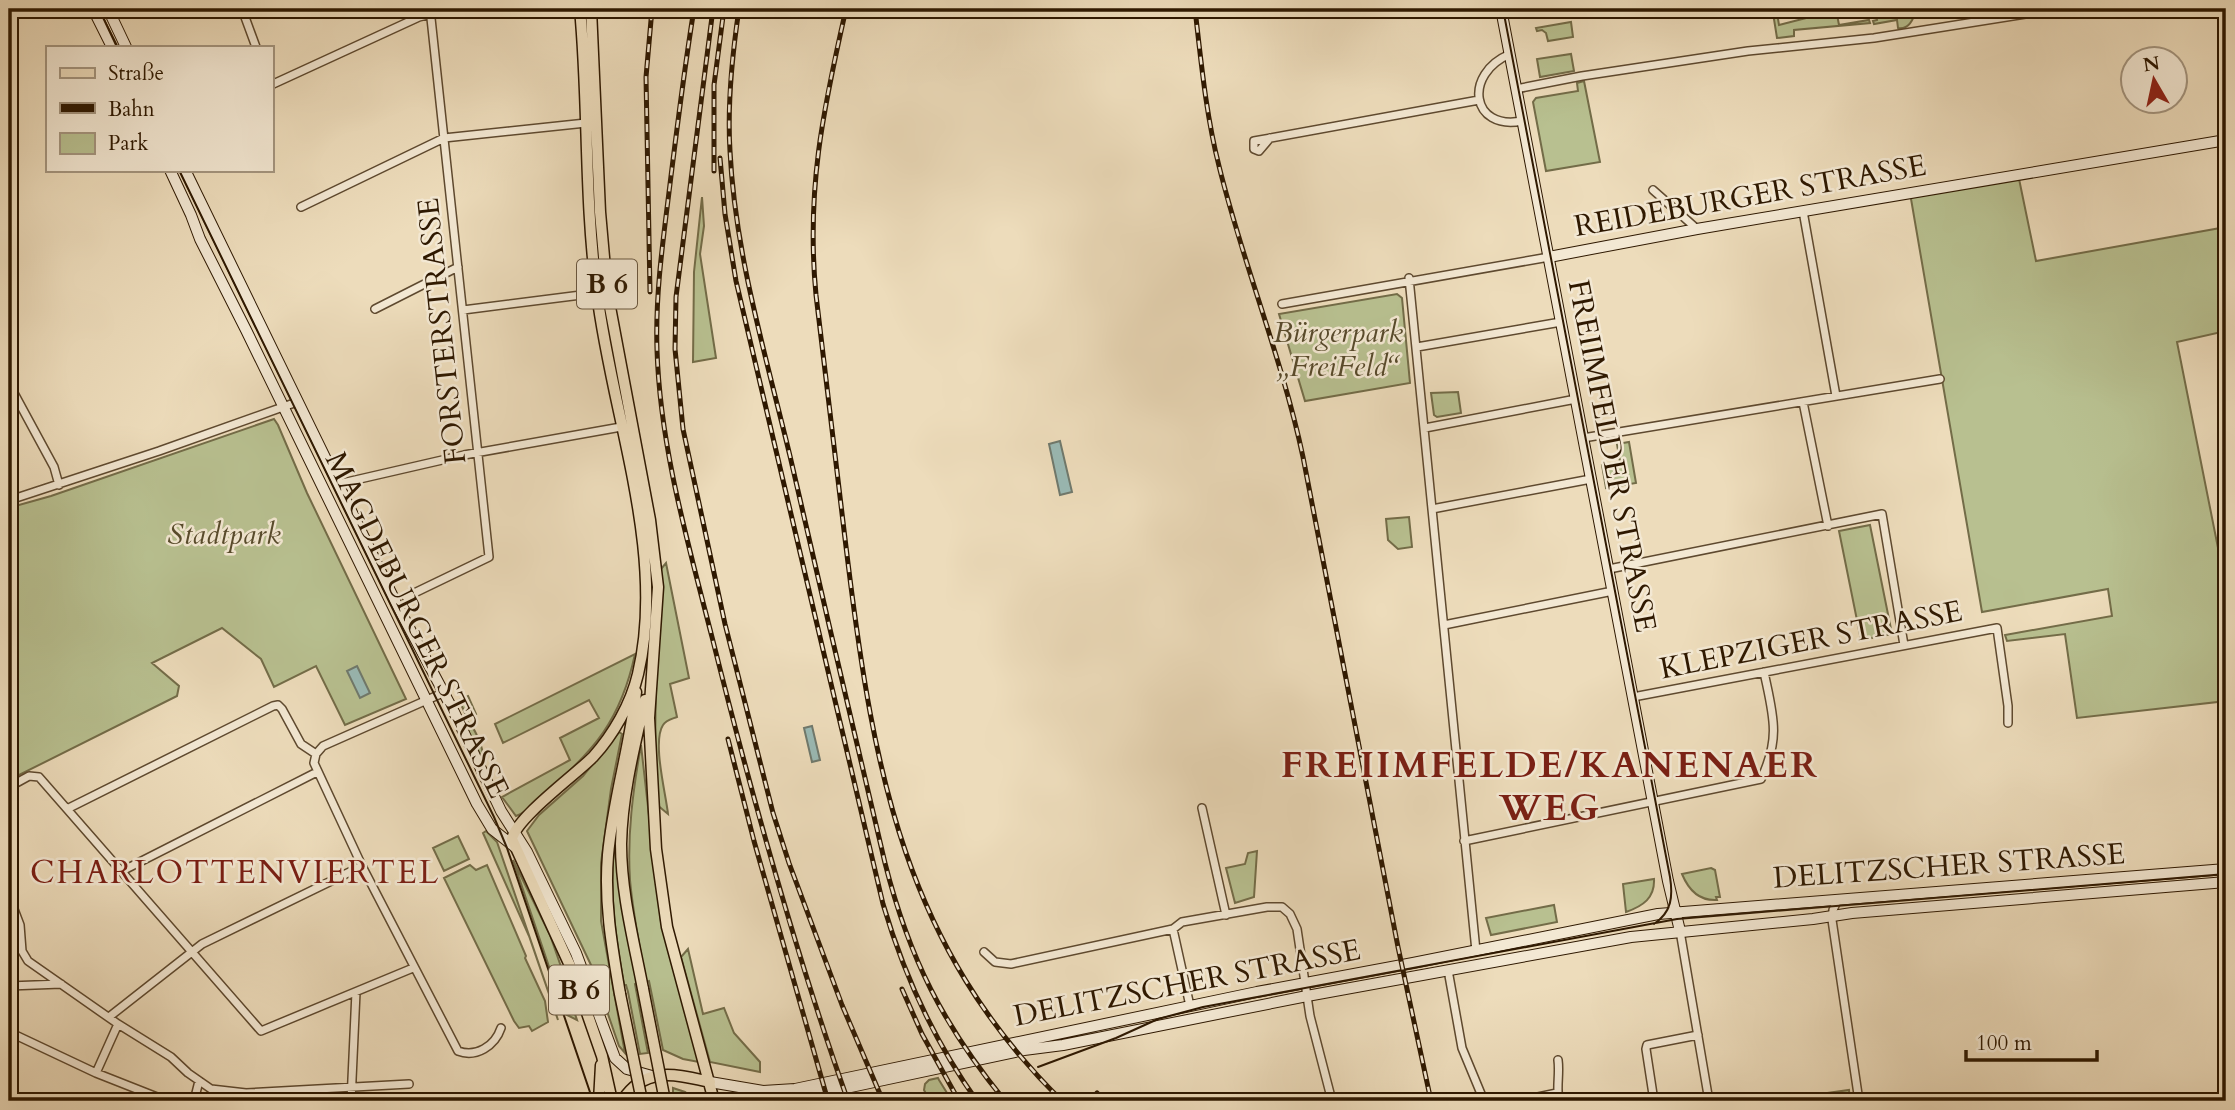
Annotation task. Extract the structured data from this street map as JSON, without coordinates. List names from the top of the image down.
{
  "streets": {
    "main road": ["B 6", "MAGDEBURGER STRASSE"],
    "street": [
      "REIDEBURGER STRASSE",
      "FORSTERSTRASSE",
      "FREIIMFELDER STRASSE",
      "KLEPZIGER STRASSE",
      "DELITZSCHER STRASSE"
    ]
  },
  "crossings": [
    ["REIDEBURGER STRASSE", "FREIIMFELDER STRASSE"],
    ["B 6", "MAGDEBURGER STRASSE"],
    ["FREIIMFELDER STRASSE", "KLEPZIGER STRASSE"],
    ["FREIIMFELDER STRASSE", "DELITZSCHER STRASSE"]
  ],
  "districts": ["FREIIMFELDE/KANENAER WEG", "CHARLOTTENVIERTEL"],
  "parks": ["Bürgerpark „FreiFeld“", "Stadtpark"],
  "legend": ["Straße", "Bahn", "Park"],
  "scale_bar": "100 m",
  "north": "top"
}
